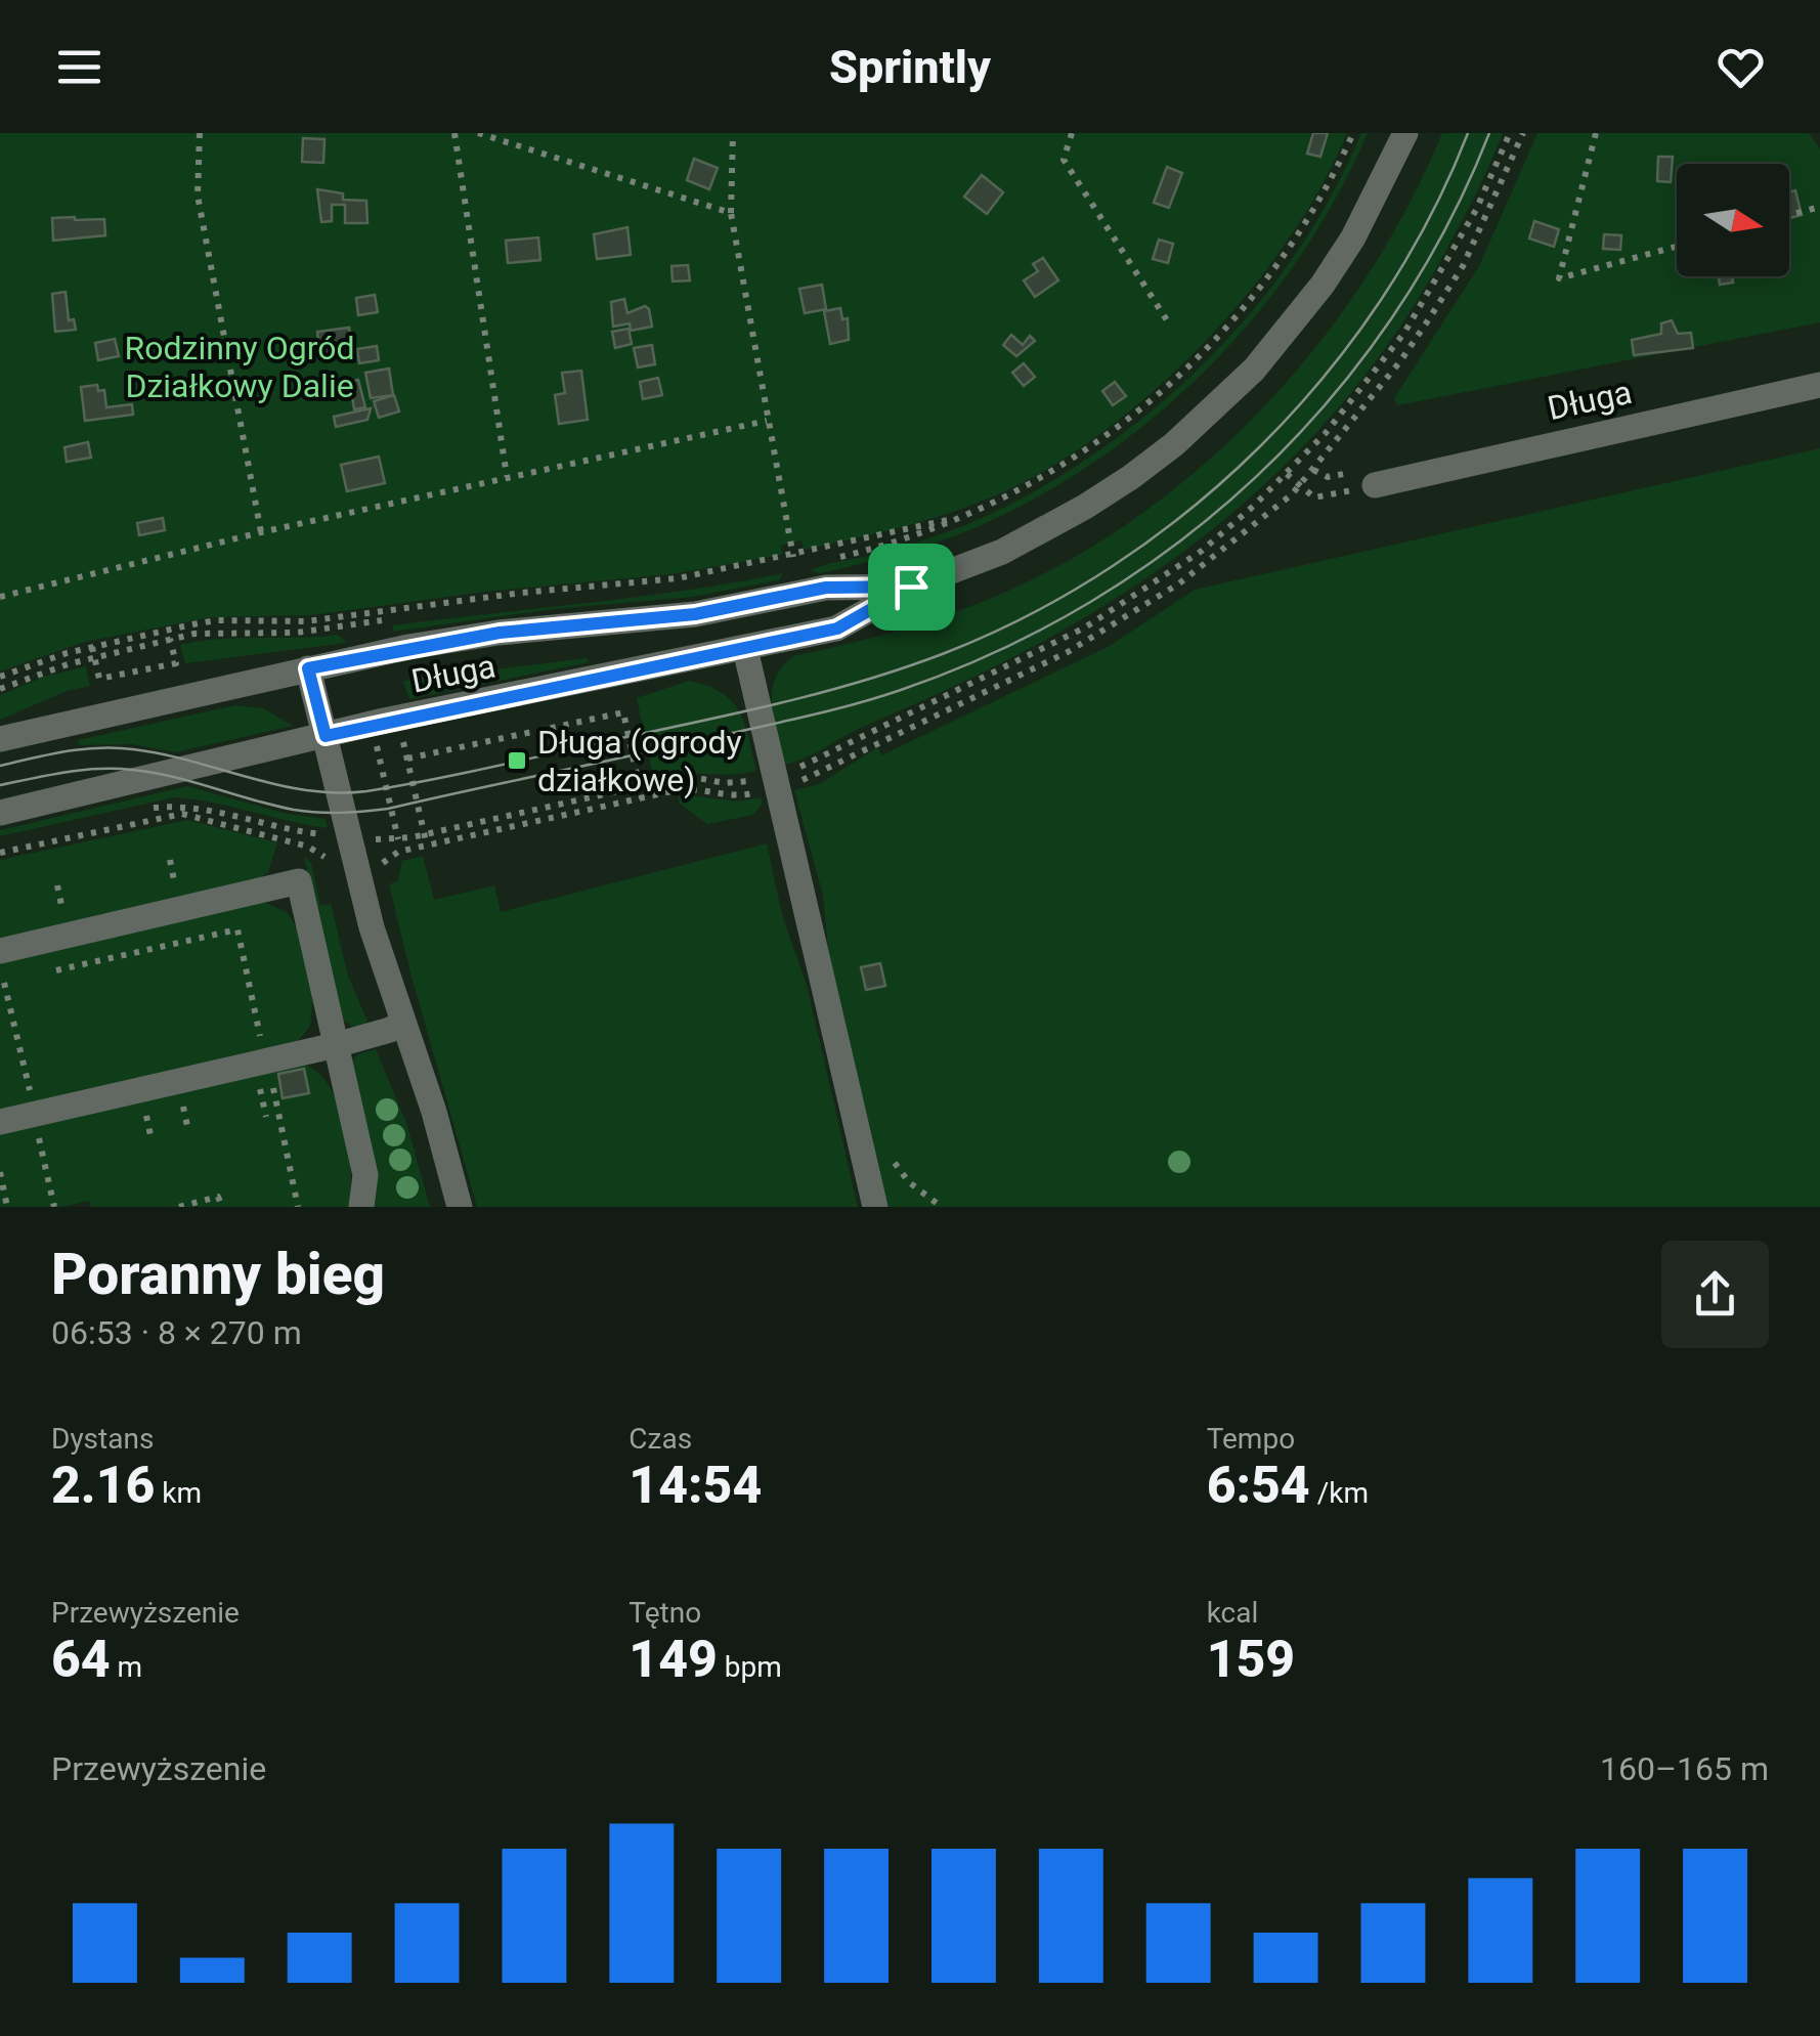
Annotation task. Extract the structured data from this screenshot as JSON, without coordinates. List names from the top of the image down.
{
  "streets": {
    "street": ["Długa"]
  },
  "parks": ["Rodzinny Ogród Działkowy Dalie"],
  "places": {
    "transit": ["Długa (ogrody działkowe)"]
  },
  "north": "right",
  "page": {
    "header": "Sprintly",
    "heading": ["Poranny bieg", "06:53 · 8 × 270 m"],
    "stats": [
      ["Dystans", "2.16 km"],
      ["Czas", "14:54"],
      ["Tempo", "6:54 /km"],
      ["Przewyższenie", "64 m"],
      ["Tętno", "149 bpm"],
      ["kcal", "159"]
    ],
    "chart": ["Przewyższenie", "160–165 m"]
  }
}
